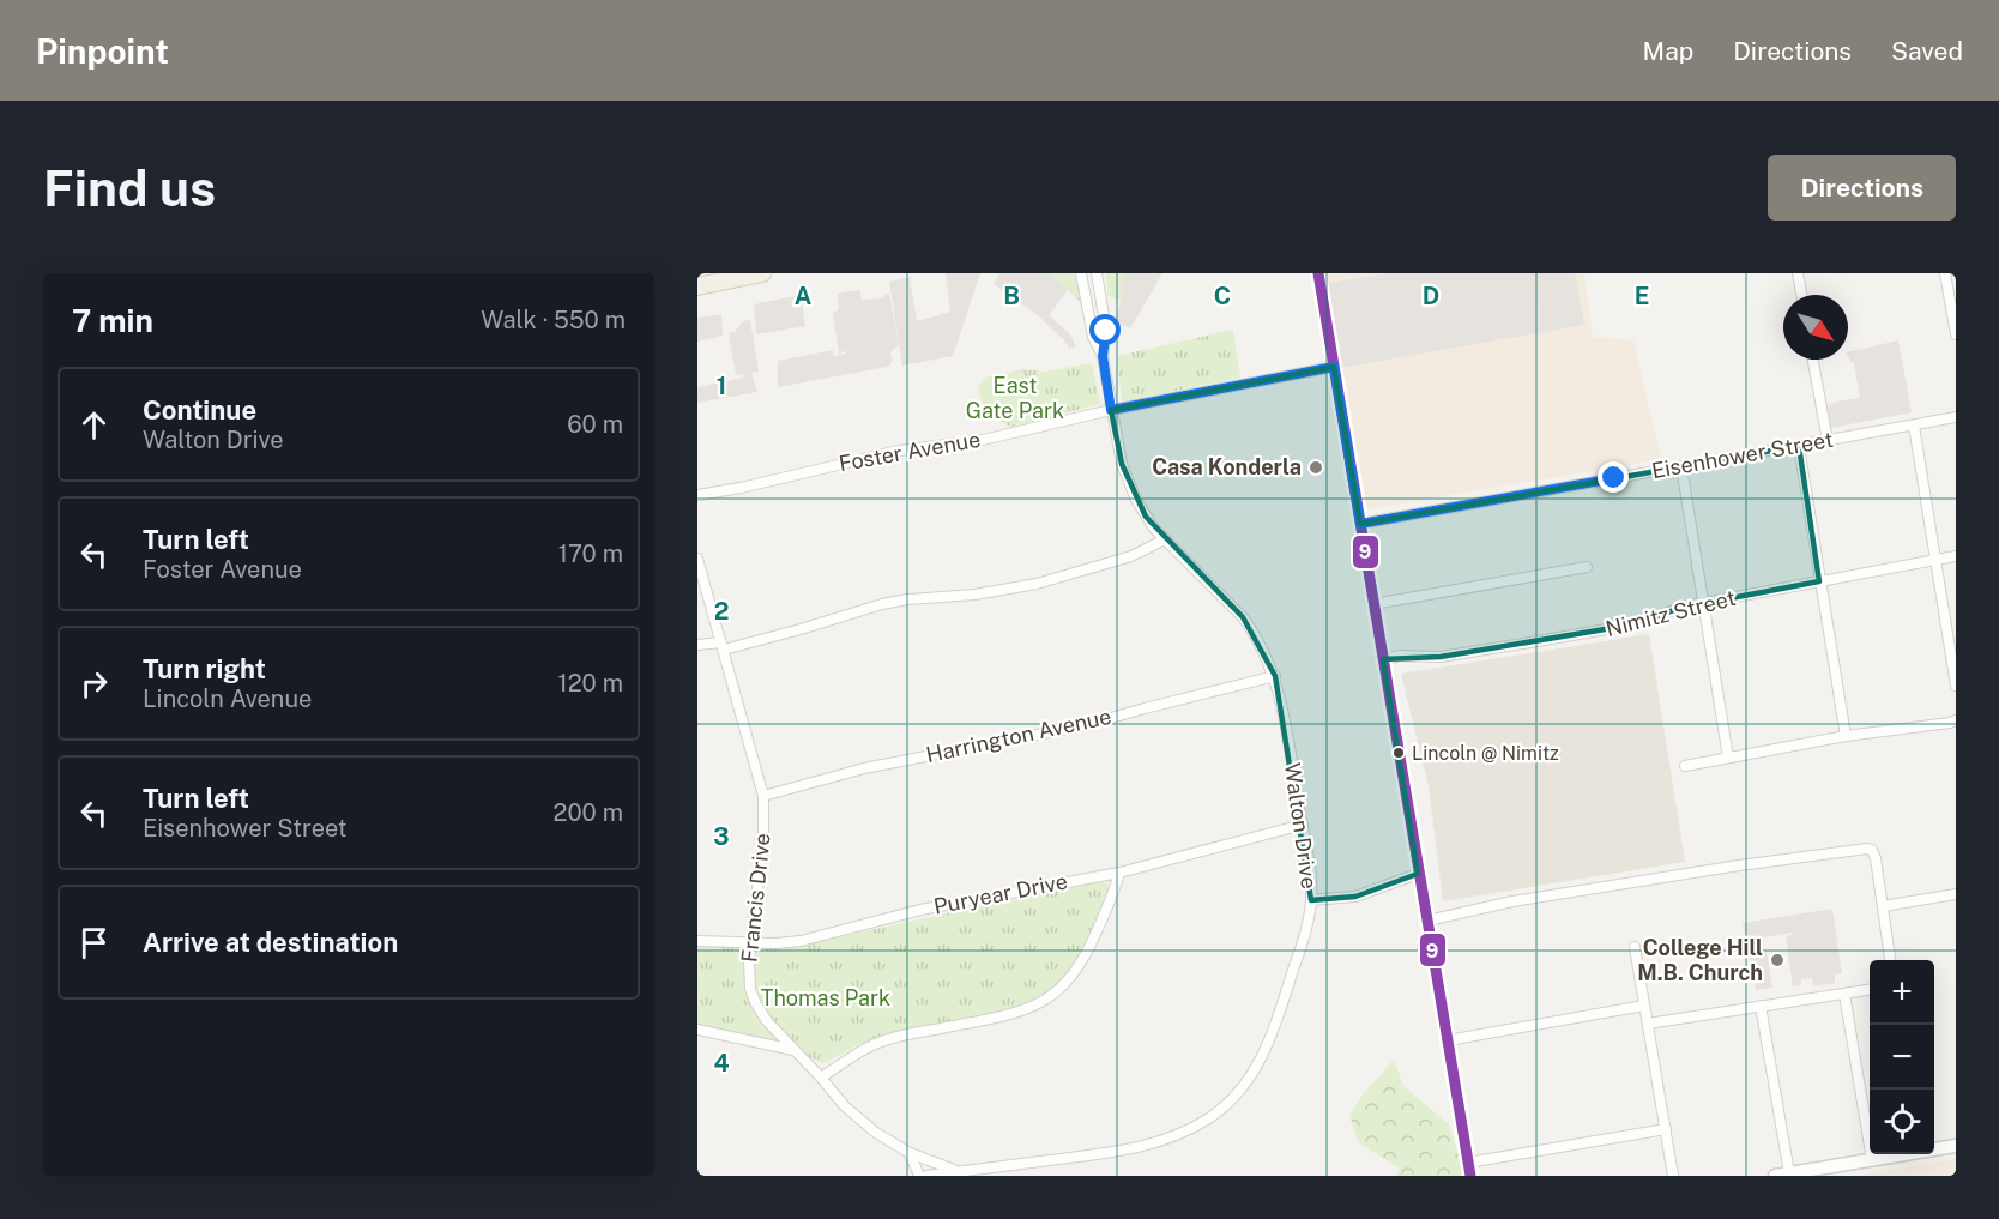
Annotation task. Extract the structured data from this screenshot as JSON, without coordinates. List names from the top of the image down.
{
  "streets": {
    "street": [
      "Foster Avenue",
      "Eisenhower Street",
      "Nimitz Street",
      "Harrington Avenue",
      "Walton Drive",
      "Puryear Drive",
      "Francis Drive"
    ]
  },
  "crossings": [
    ["Foster Avenue", "Walton Drive"],
    ["Harrington Avenue", "Walton Drive"],
    ["Harrington Avenue", "Francis Drive"],
    ["Walton Drive", "Puryear Drive"],
    ["Walton Drive", "Francis Drive"],
    ["Puryear Drive", "Francis Drive"]
  ],
  "parks": ["East Gate Park", "Thomas Park"],
  "places": ["Casa Konderla", "Lincoln @ Nimitz", "College Hill M.B. Church"],
  "lines": ["transit line 9"],
  "north": "bottom right",
  "page": {
    "header": "Pinpoint",
    "nav": ["Map", "Directions", "Saved"],
    "buttons": "Directions",
    "title": "Find us",
    "heading": ["7 min", "Walk · 550 m"],
    "list": [
      ["Continue", "Walton Drive", "60 m"],
      ["Turn left", "Foster Avenue", "170 m"],
      ["Turn right", "Lincoln Avenue", "120 m"],
      ["Turn left", "Eisenhower Street", "200 m"],
      "Arrive at destination"
    ],
    "map_buttons": ["+", "−"]
  },
  "grid": {
    "columns": [
      "A",
      "B",
      "C",
      "D",
      "E"
    ],
    "rows": [
      "1",
      "2",
      "3",
      "4"
    ]
  }
}
